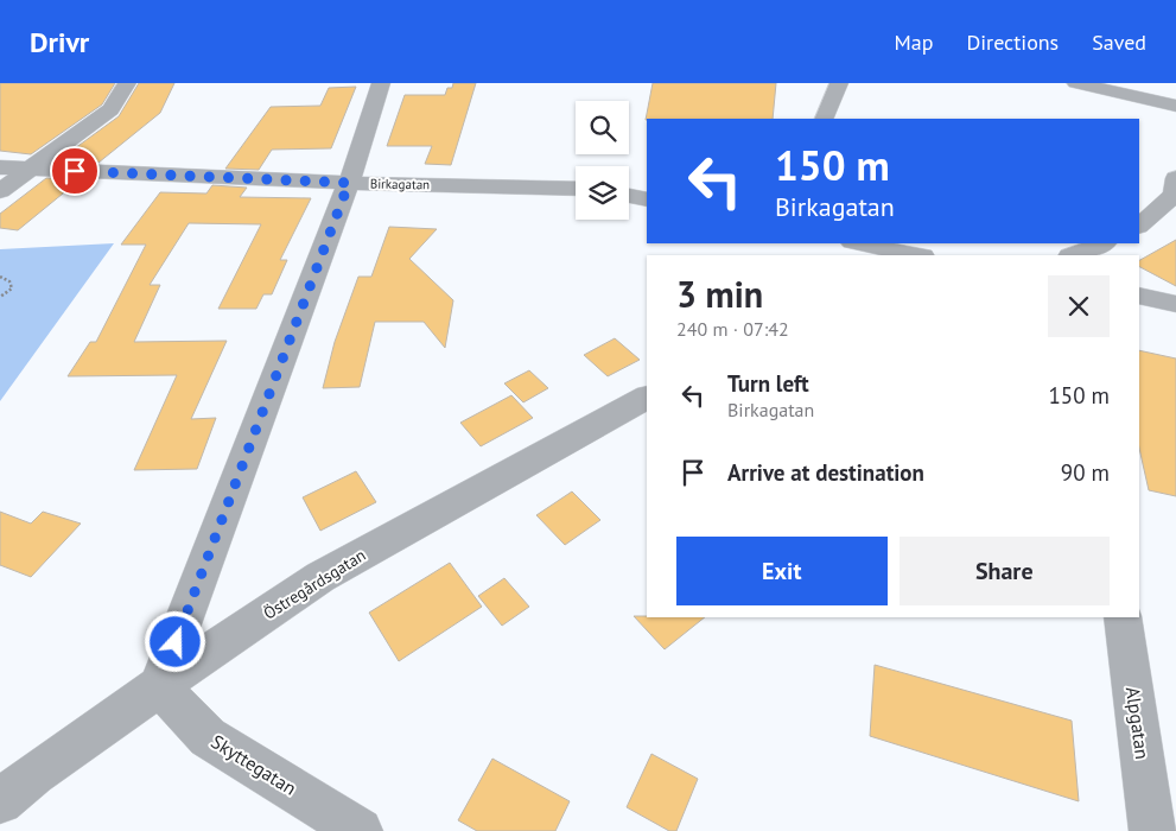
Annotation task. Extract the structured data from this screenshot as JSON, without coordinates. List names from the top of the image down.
{
  "streets": {
    "street": [
      "Birkagatan",
      "Östregårdsgatan",
      "Alpgatan",
      "Skyttegatan"
    ]
  },
  "crossings": [
    ["Östregårdsgatan", "Skyttegatan"]
  ],
  "page": {
    "header": "Drivr",
    "nav": ["Map", "Directions", "Saved"],
    "turn": ["150 m", "Birkagatan"],
    "heading": ["3 min", "240 m · 07:42"],
    "list": [
      {
        "name": "Turn left",
        "note": "Birkagatan",
        "value": "150 m"
      },
      {
        "name": "Arrive at destination",
        "value": "90 m"
      }
    ],
    "buttons": ["Exit", "Share"]
  }
}
